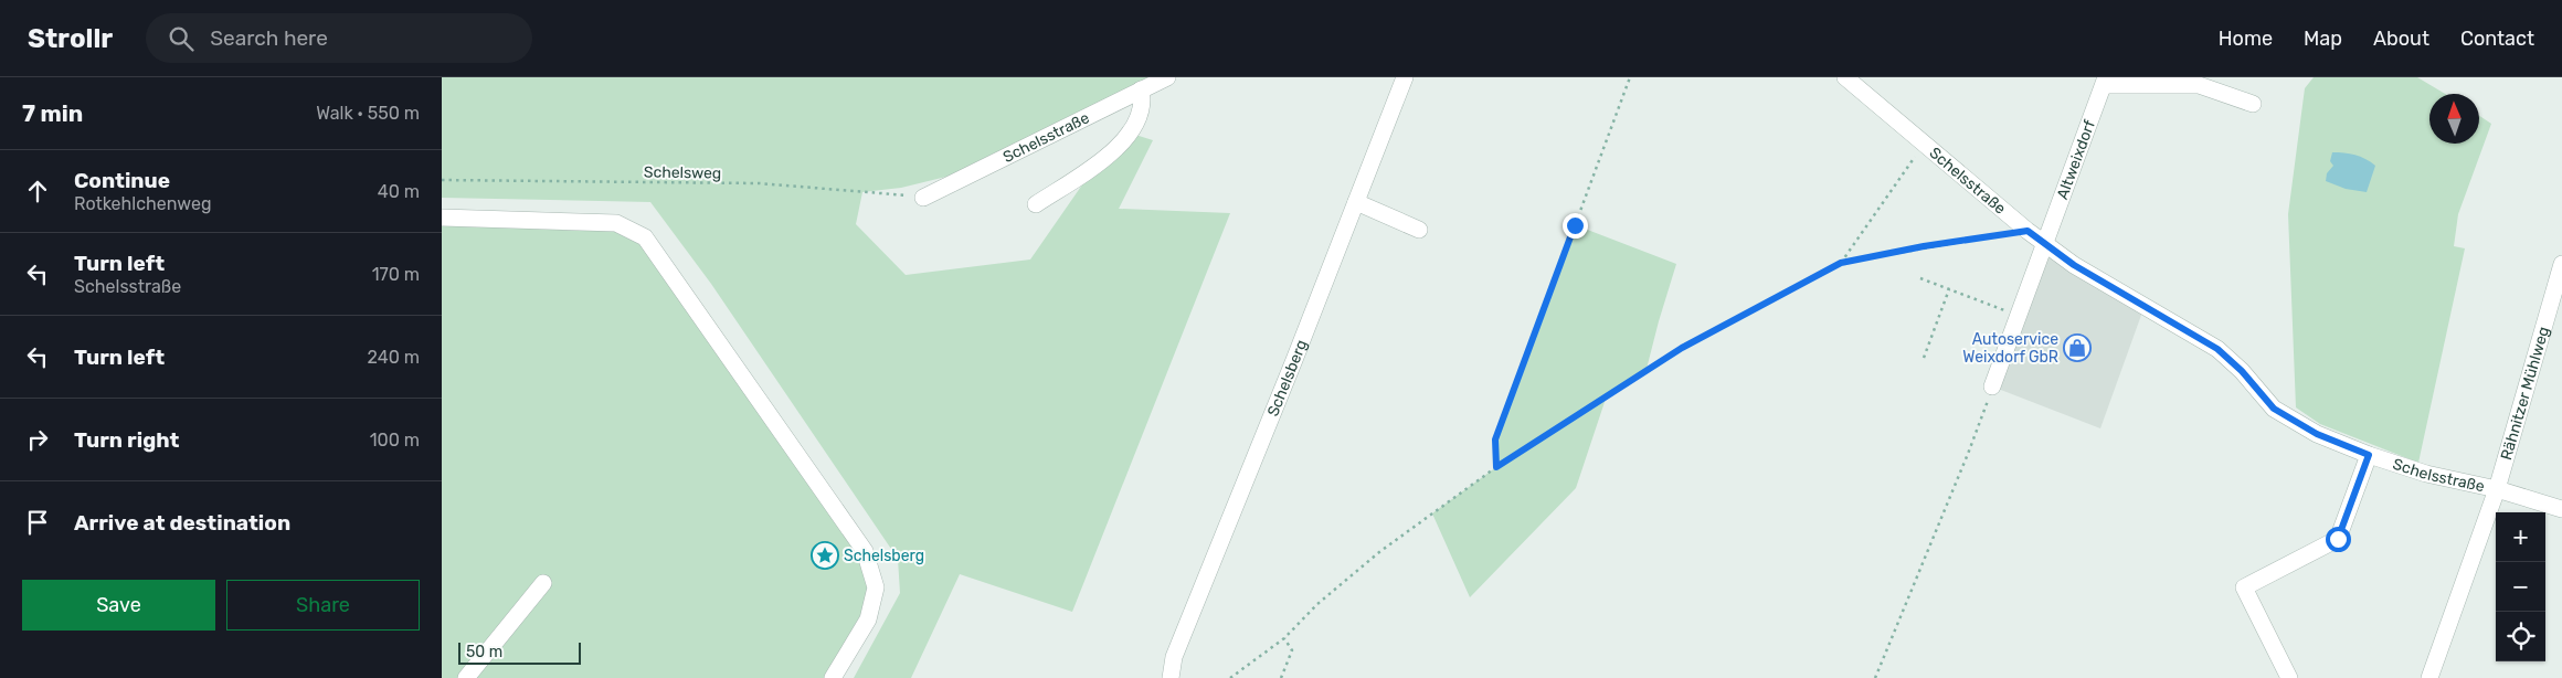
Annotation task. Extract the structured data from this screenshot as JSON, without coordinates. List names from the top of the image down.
{
  "streets": {
    "street": [
      "Schelsstraße",
      "Altweixdorf",
      "Schelsberg",
      "Rähnitzer Mühlweg"
    ],
    "path": ["Schelsweg"]
  },
  "crossings": [
    ["Schelsstraße", "Altweixdorf"],
    ["Schelsstraße", "Schelsweg"],
    ["Schelsstraße", "Rähnitzer Mühlweg"]
  ],
  "places": {
    "shop": ["Autoservice Weixdorf GbR"],
    "place": ["Schelsberg"]
  },
  "scale_bar": "50 m",
  "north": "top",
  "page": {
    "header": "Strollr",
    "search": "Search here",
    "nav": [
      "Home",
      "Map",
      "About",
      "Contact"
    ],
    "heading": ["7 min", "Walk · 550 m"],
    "list": [
      ["Continue", "Rotkehlchenweg", "40 m"],
      ["Turn left", "Schelsstraße", "170 m"],
      ["Turn left", "240 m"],
      ["Turn right", "100 m"],
      "Arrive at destination"
    ],
    "map_buttons": ["+", "−"],
    "buttons": ["Save", "Share"],
    "scale": "50 m"
  }
}
